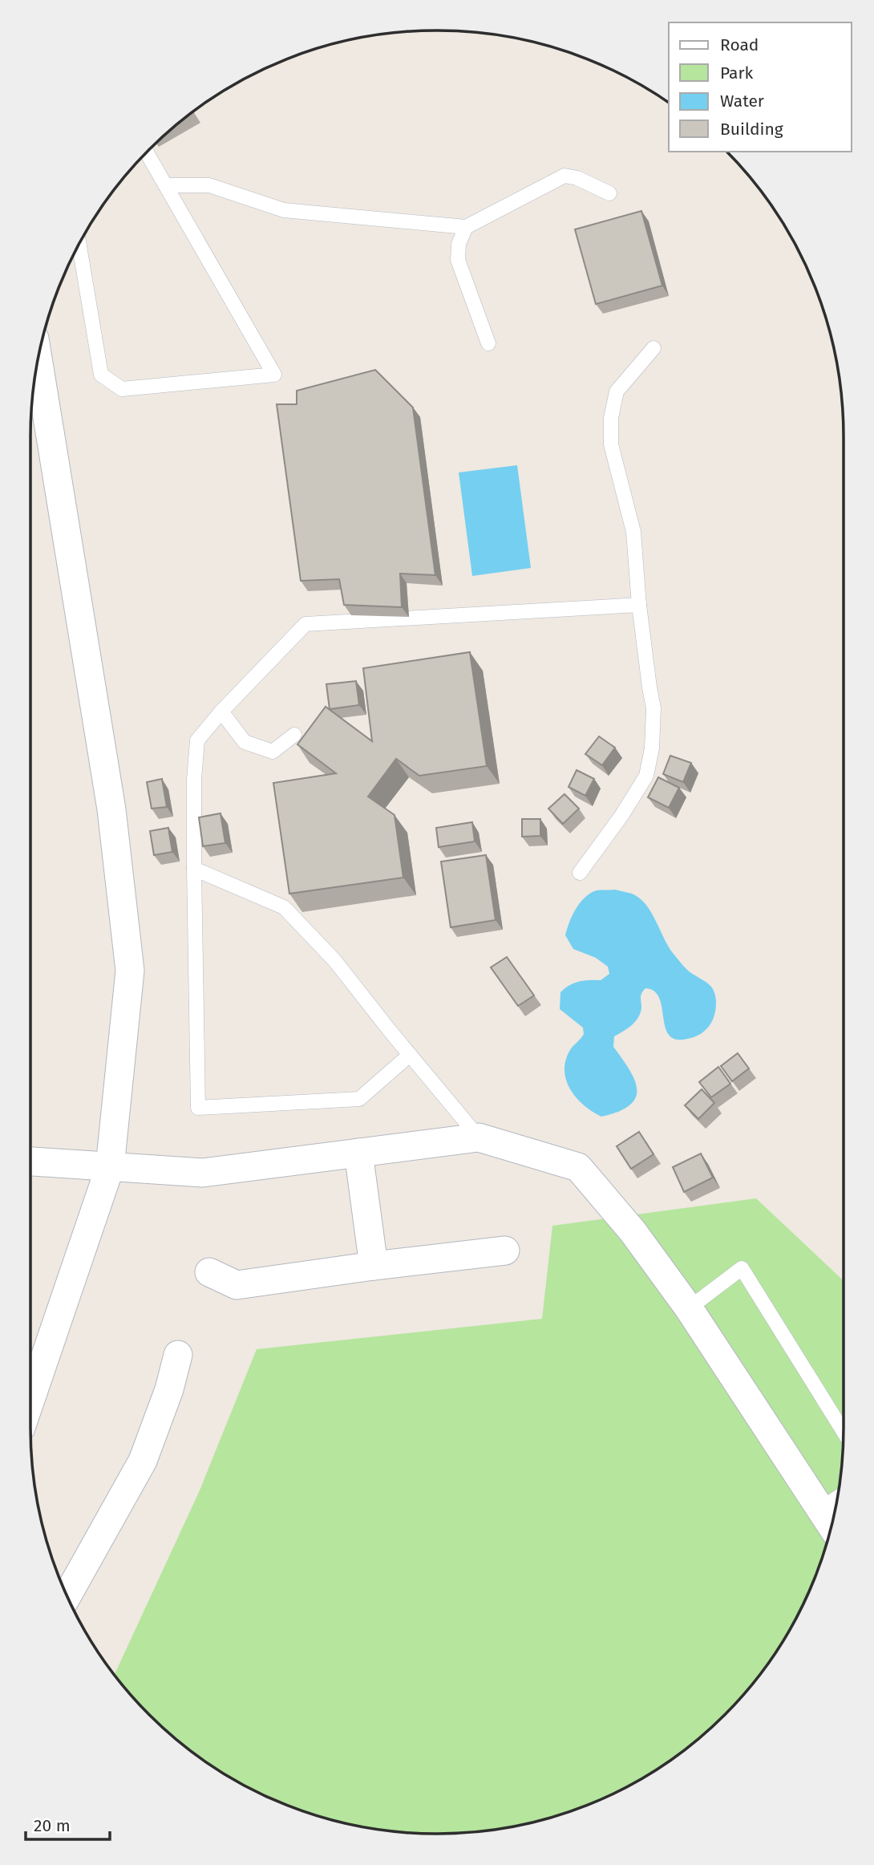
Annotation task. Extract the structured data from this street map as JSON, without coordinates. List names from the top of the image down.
{
  "legend": [
    "Road",
    "Park",
    "Water",
    "Building"
  ],
  "scale_bar": "20 m"
}
